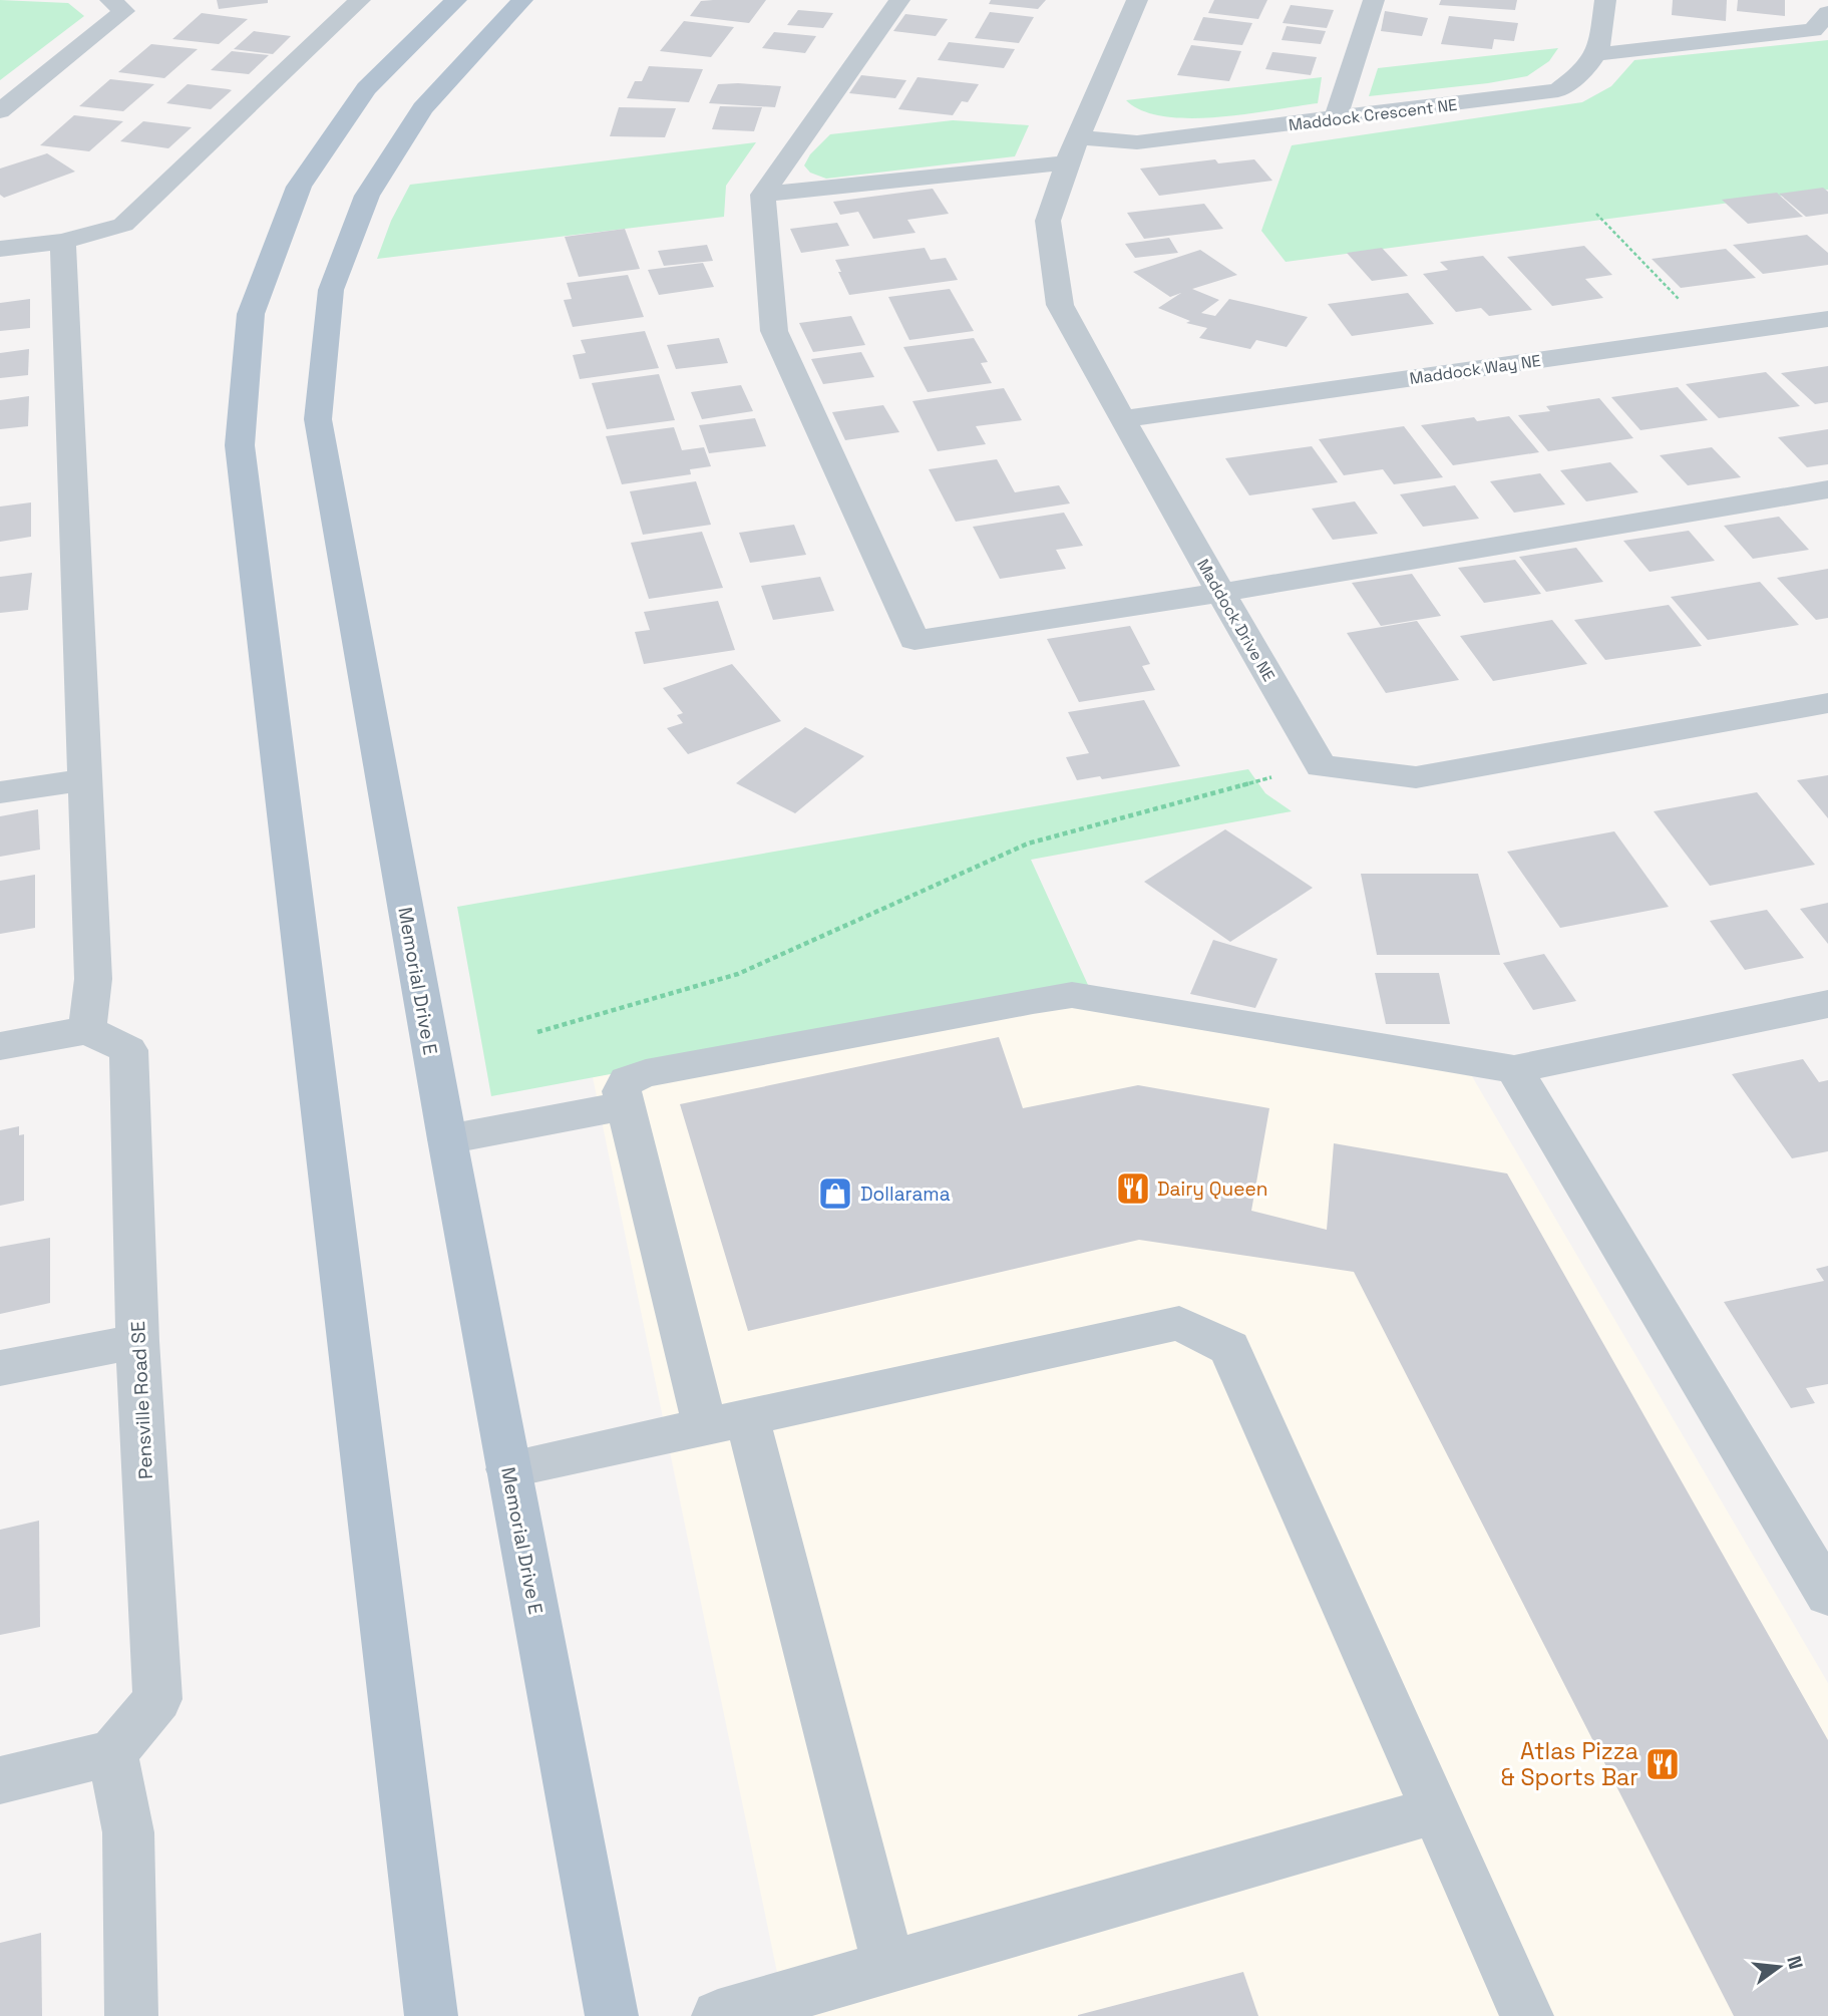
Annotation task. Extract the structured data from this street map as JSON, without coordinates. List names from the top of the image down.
{
  "streets": {
    "main road": ["Memorial Drive E"],
    "street": [
      "Maddock Crescent NE",
      "Maddock Way NE",
      "Maddock Drive NE",
      "Pensville Road SE"
    ]
  },
  "crossings": [
    ["Maddock Crescent NE", "Maddock Drive NE"],
    ["Maddock Way NE", "Maddock Drive NE"]
  ],
  "places": {
    "restaurant": ["Dairy Queen", "Atlas Pizza & Sports Bar"],
    "shop": ["Dollarama"]
  },
  "north": "right"
}
